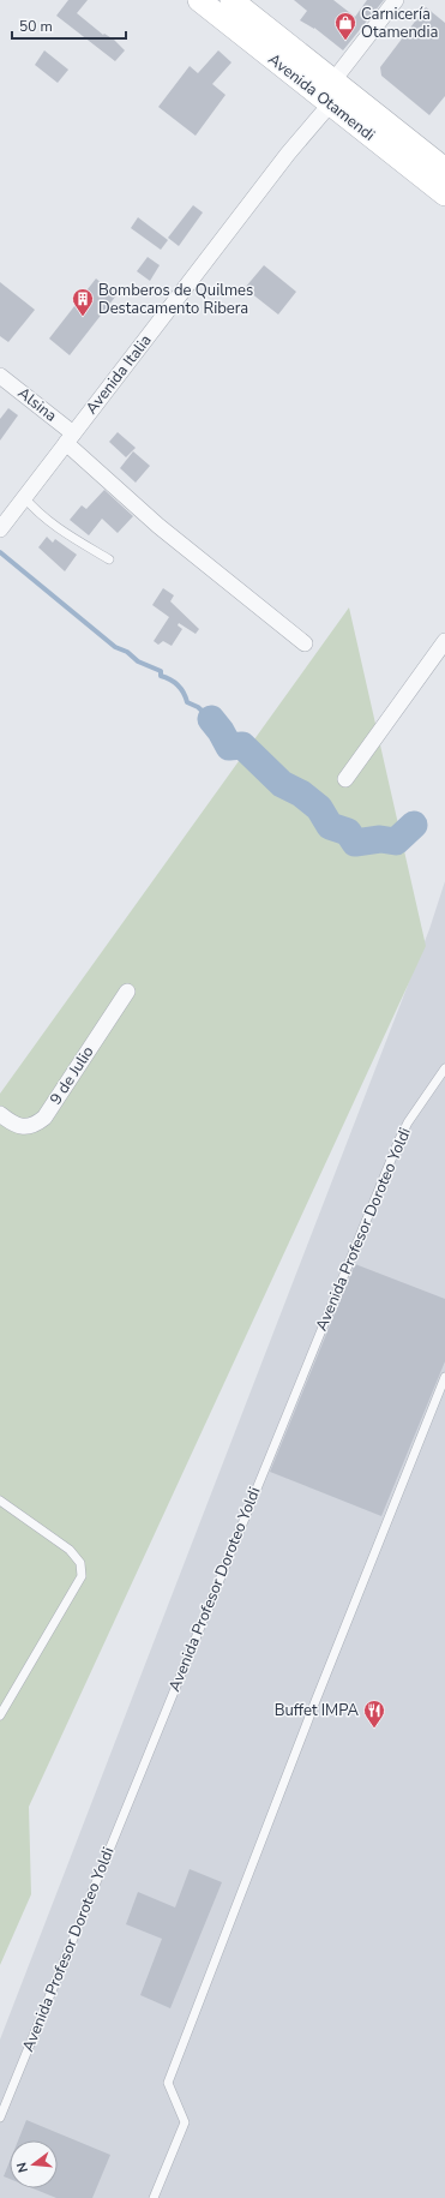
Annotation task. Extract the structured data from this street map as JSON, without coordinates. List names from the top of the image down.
{
  "streets": {
    "main road": ["Avenida Otamendi"],
    "street": ["Avenida Italia", "Alsina", "9 de Julio"],
    "lane": ["Avenida Profesor Doroteo Yoldi"]
  },
  "crossings": [
    ["Avenida Otamendi", "Avenida Italia"],
    ["Avenida Italia", "Alsina"]
  ],
  "places": {
    "shop": ["Carnicería Otamendia"],
    "building": ["Bomberos de Quilmes Destacamento Ribera"],
    "restaurant": ["Buffet IMPA"]
  },
  "scale_bar": "50 m",
  "north": "left"
}
